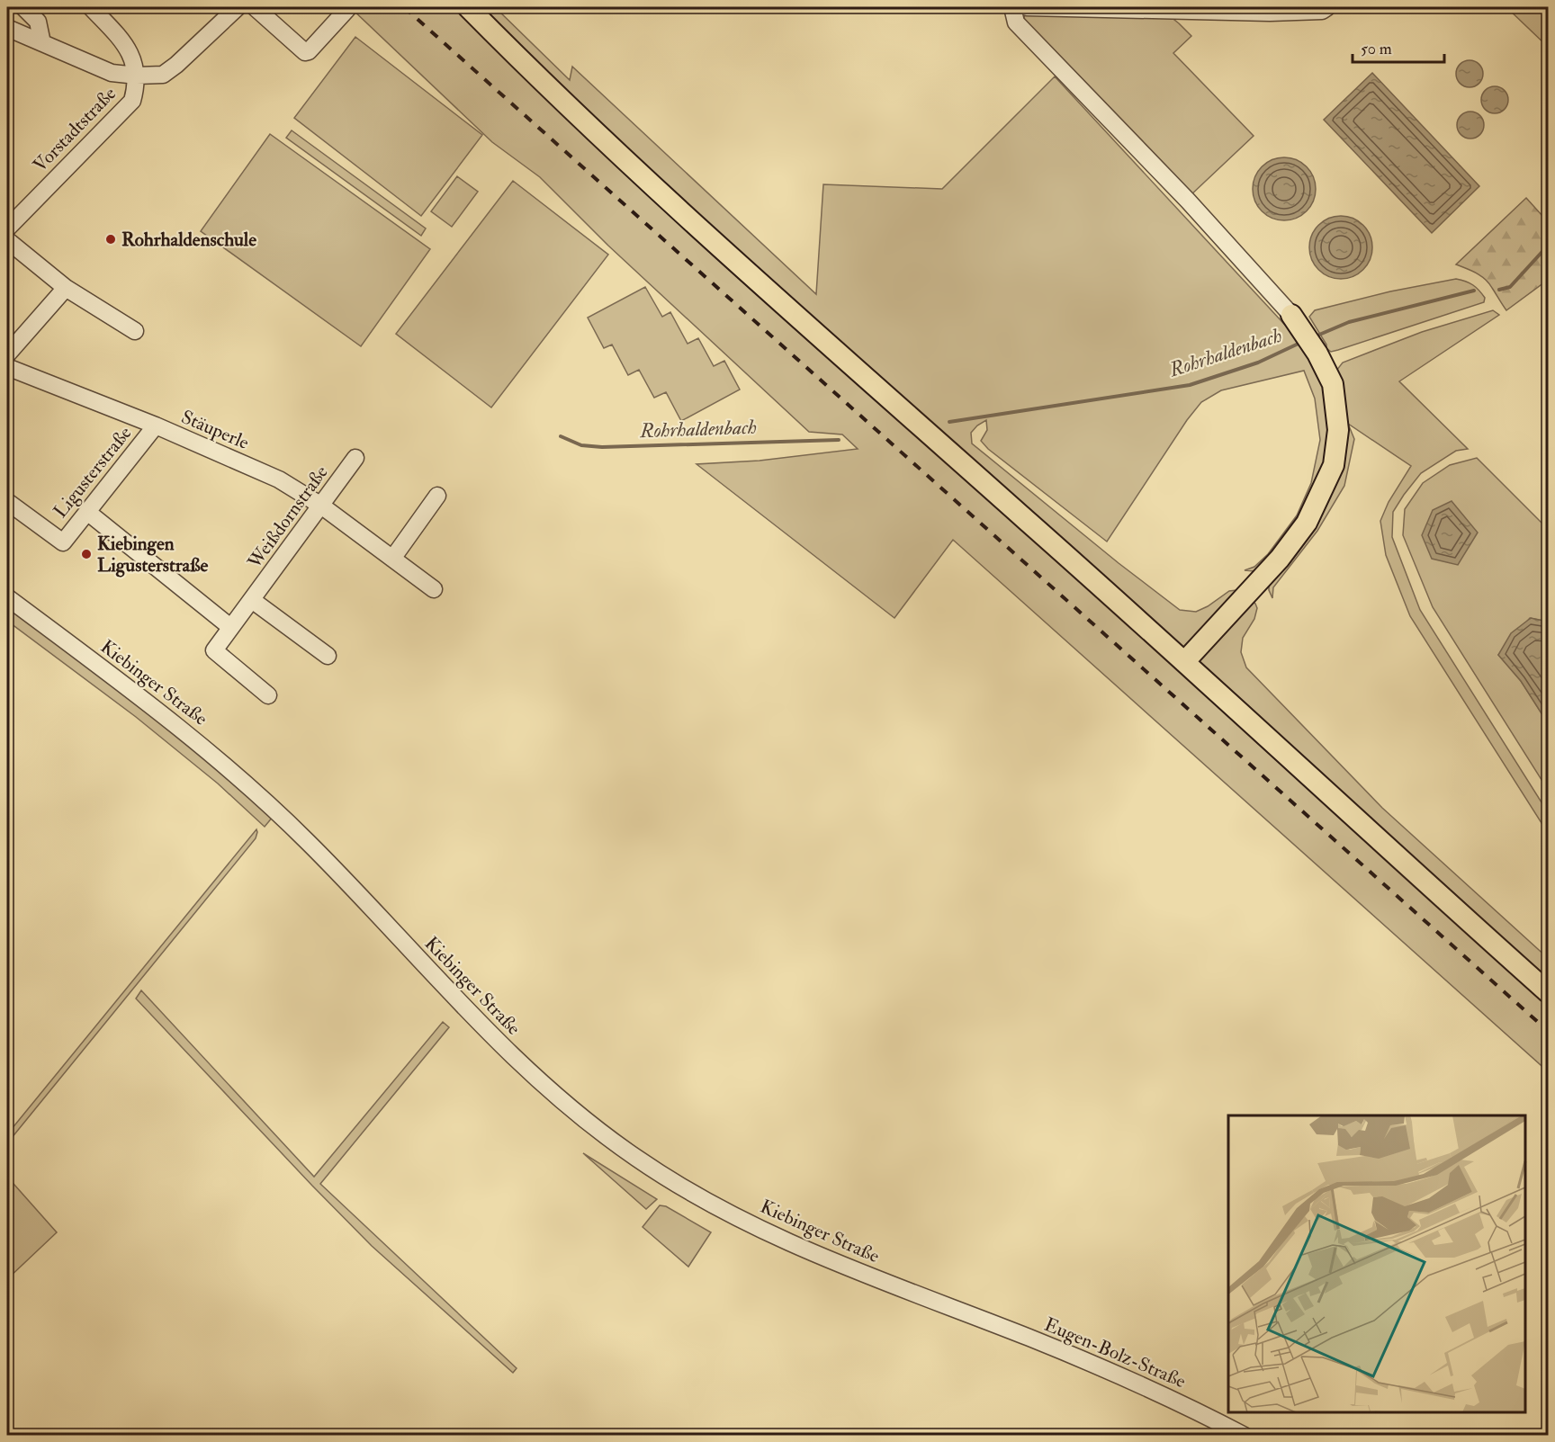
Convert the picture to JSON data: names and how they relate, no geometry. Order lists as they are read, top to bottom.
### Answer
{
  "streets": {
    "street": [
      "Vorstadtstraße",
      "Stäuperle",
      "Ligusterstraße",
      "Weißdornstraße",
      "Kiebinger Straße",
      "Eugen-Bolz-Straße"
    ]
  },
  "crossings": [
    ["Stäuperle", "Ligusterstraße"],
    ["Stäuperle", "Weißdornstraße"],
    ["Kiebinger Straße", "Eugen-Bolz-Straße"]
  ],
  "water": ["Rohrhaldenbach"],
  "places": ["Rohrhaldenschule", "Kiebingen Ligusterstraße"],
  "scale_bar": "50 m"
}
